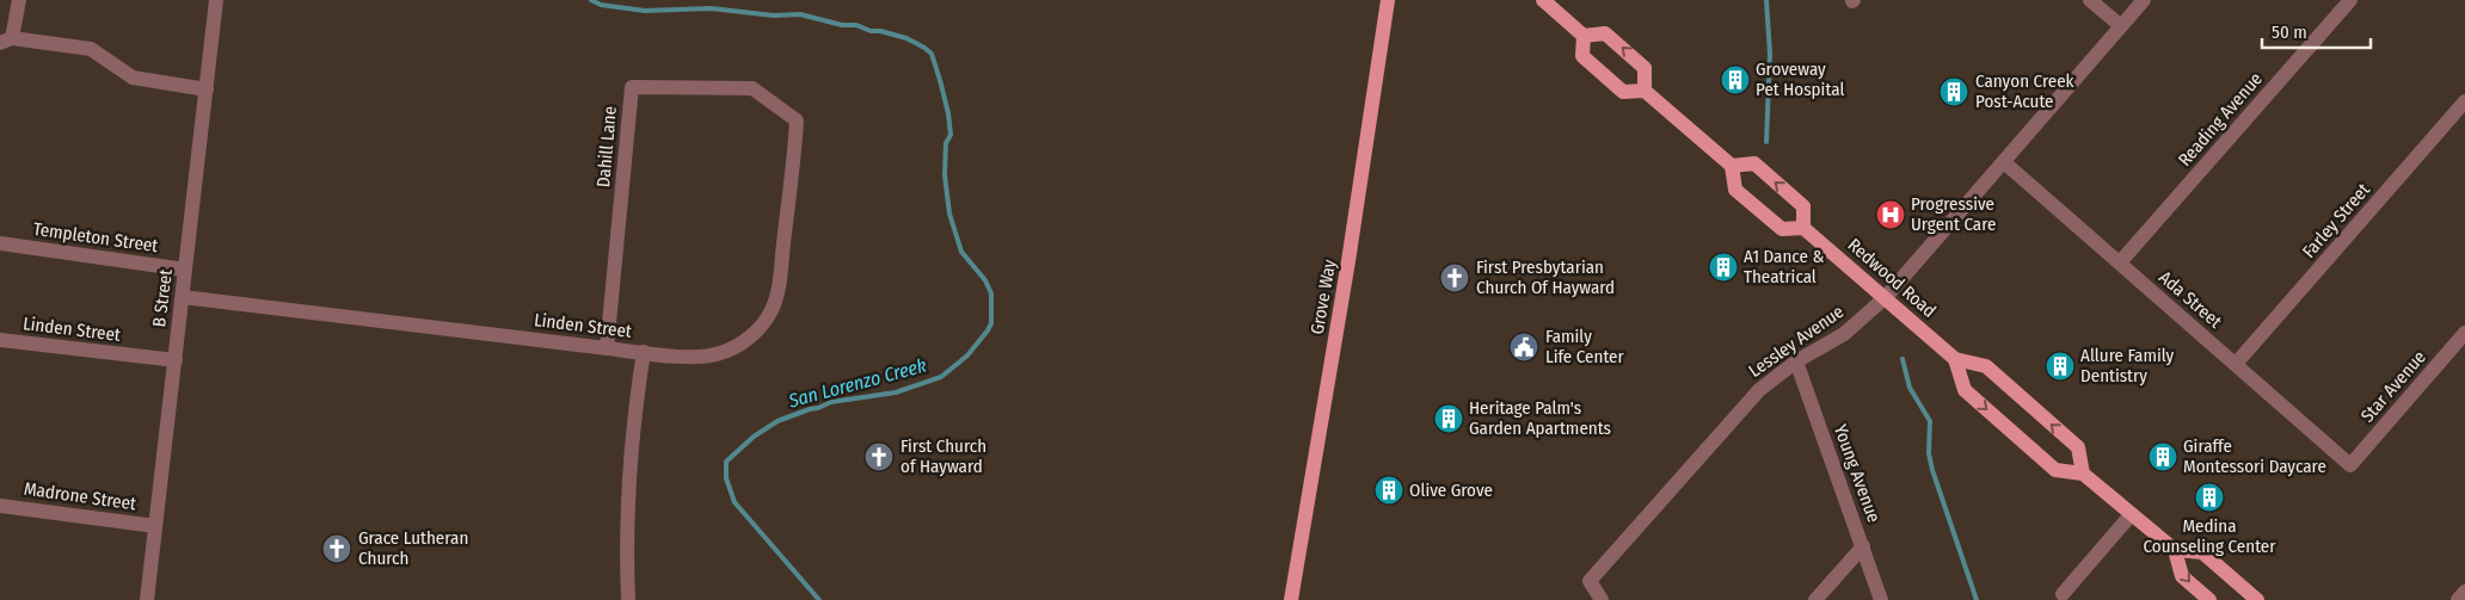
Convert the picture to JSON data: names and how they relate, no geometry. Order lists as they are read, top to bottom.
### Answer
{
  "streets": {
    "main road": ["Redwood Road", "Grove Way"],
    "street": [
      "Reading Avenue",
      "Dahill Lane",
      "Farley Street",
      "Templeton Street",
      "B Street",
      "Ada Street",
      "Linden Street",
      "Lessley Avenue",
      "Star Avenue",
      "Young Avenue",
      "Madrone Street"
    ]
  },
  "crossings": [
    ["Reading Avenue", "Ada Street"],
    ["Dahill Lane", "Linden Street"],
    ["Farley Street", "Ada Street"],
    ["Templeton Street", "B Street"],
    ["Redwood Road", "Lessley Avenue"],
    ["B Street", "Linden Street"],
    ["B Street", "Madrone Street"],
    ["Ada Street", "Lessley Avenue"],
    ["Ada Street", "Star Avenue"],
    ["Lessley Avenue", "Young Avenue"]
  ],
  "water": ["San Lorenzo Creek"],
  "places": {
    "building": [
      "Groveway Pet Hospital",
      "Canyon Creek Post-Acute",
      "A1 Dance & Theatrical",
      "Allure Family Dentistry",
      "Heritage Palm's Garden Apartments",
      "Giraffe Montessori Daycare",
      "Olive Grove",
      "Medina Counseling Center"
    ],
    "hospital": ["Progressive Urgent Care"],
    "church": ["First Presbytarian Church Of Hayward", "First Church of Hayward", "Grace Lutheran Church"],
    "public building": ["Family Life Center"]
  },
  "scale_bar": "50 m"
}
